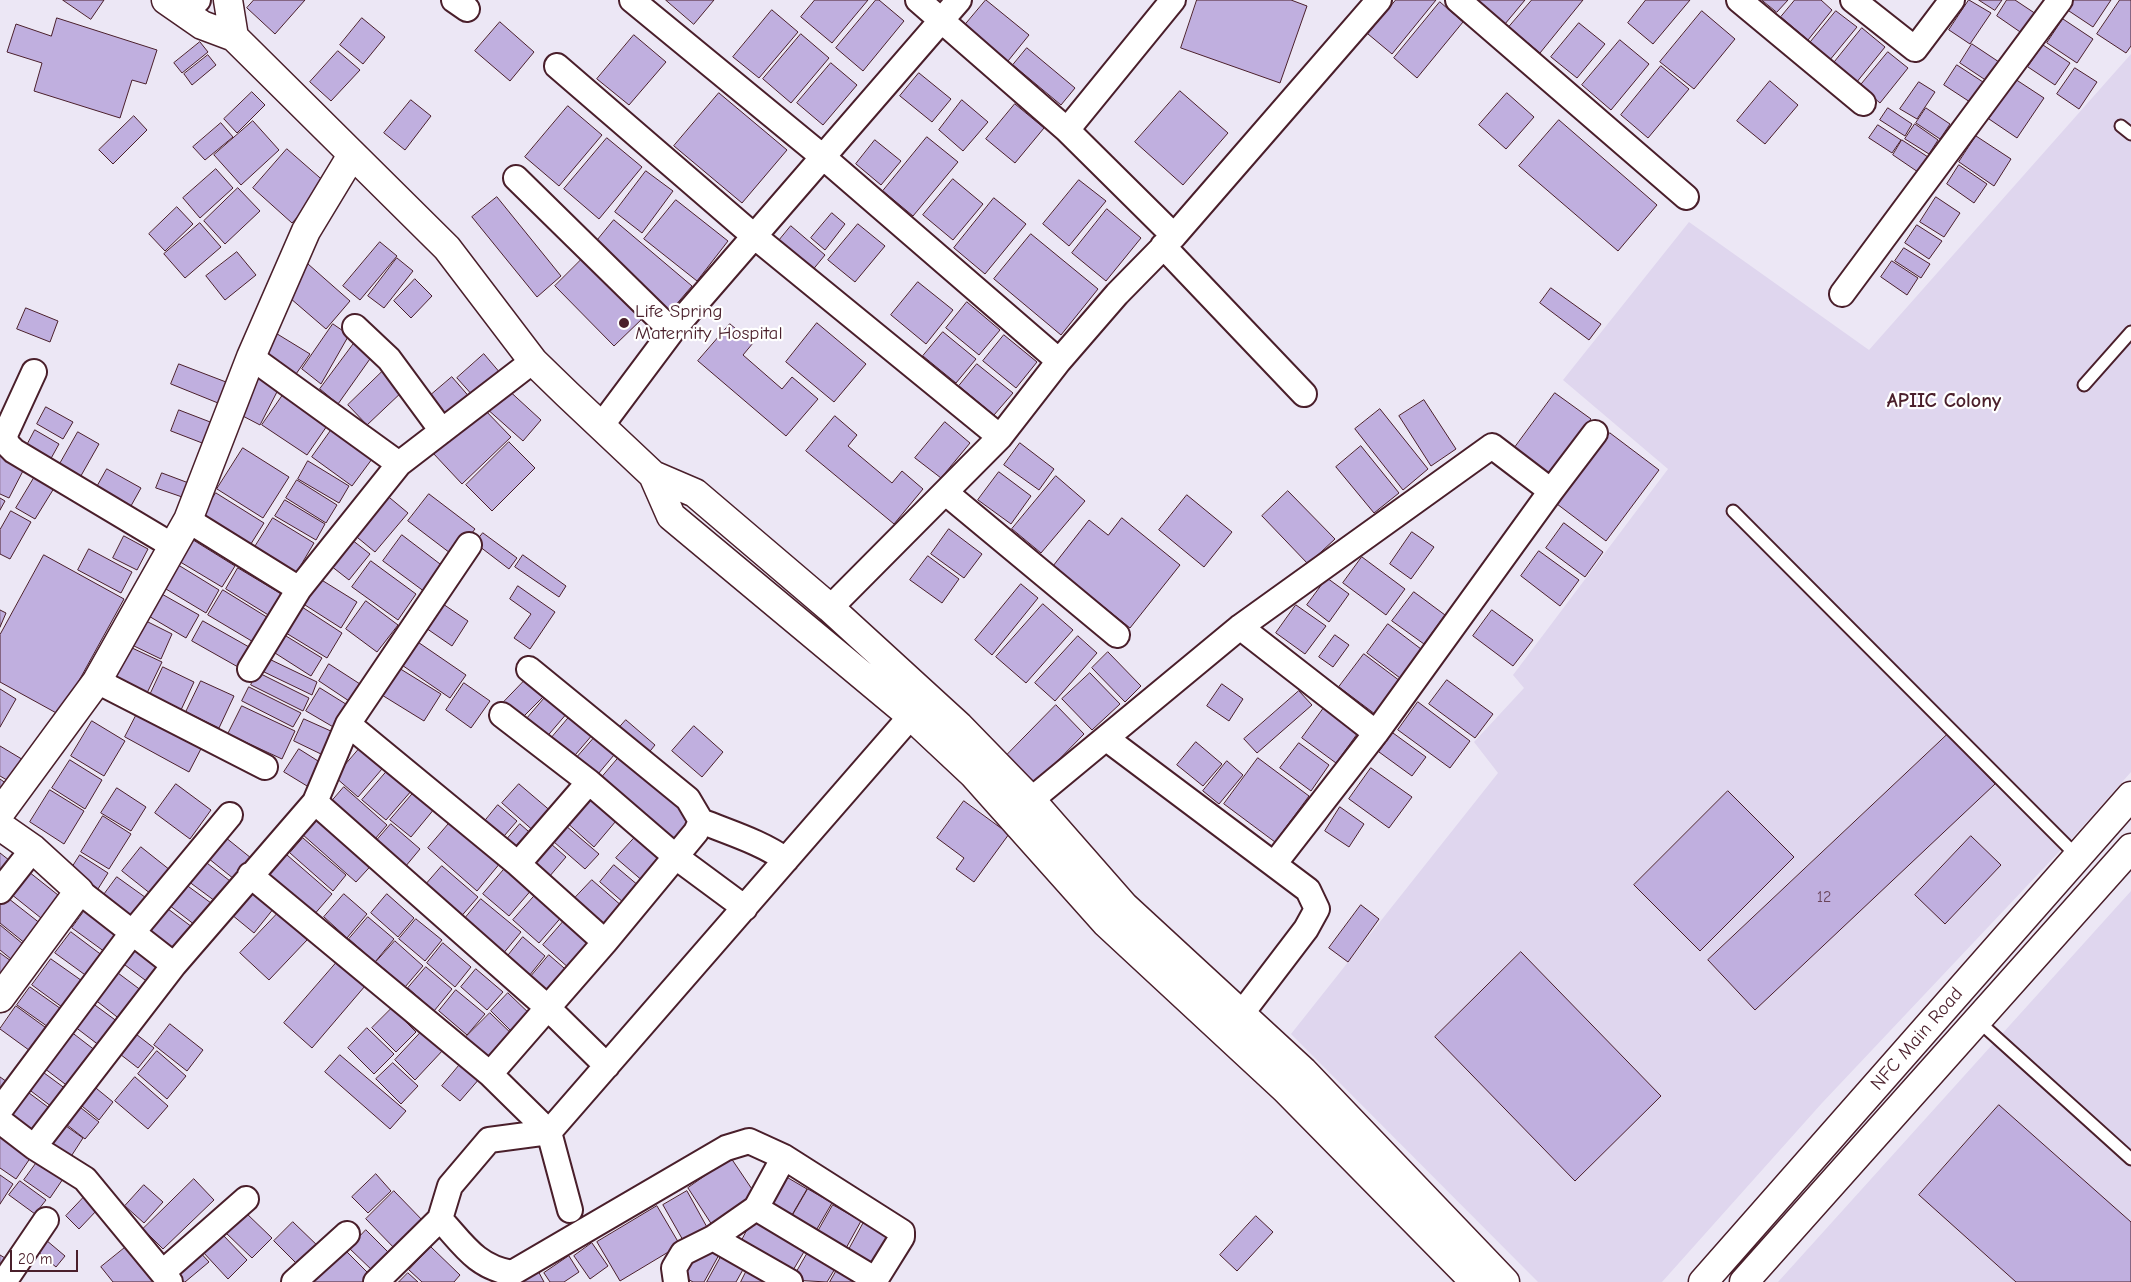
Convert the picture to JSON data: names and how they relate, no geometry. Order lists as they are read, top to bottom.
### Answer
{
  "streets": {
    "main road": ["NFC Main Road"]
  },
  "districts": ["APIIC Colony"],
  "places": ["Life Spring Maternity Hospital"],
  "house_numbers": ["12"],
  "scale_bar": "20 m"
}
